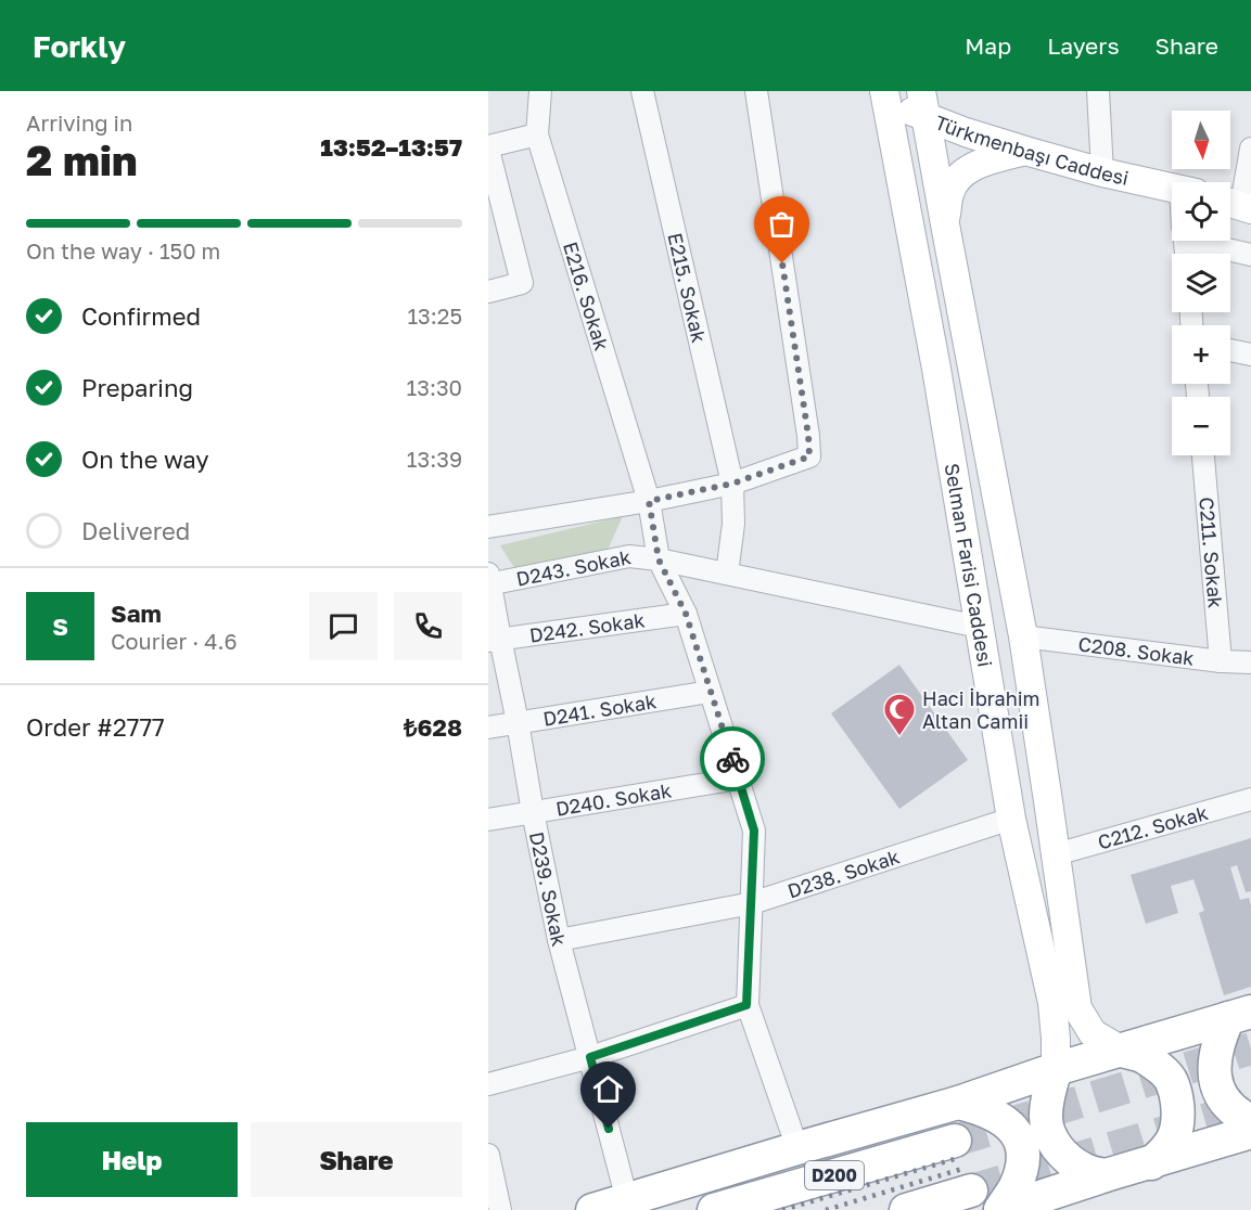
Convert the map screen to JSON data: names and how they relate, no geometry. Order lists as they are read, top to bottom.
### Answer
{
  "streets": {
    "highway": ["D200"],
    "main road": ["Türkmenbaşı Caddesi", "Selman Farisi Caddesi"],
    "street": [
      "E215. Sokak",
      "E216. Sokak",
      "C211. Sokak",
      "D243. Sokak",
      "D242. Sokak",
      "C208. Sokak",
      "D241. Sokak",
      "D240. Sokak",
      "C212. Sokak",
      "D238. Sokak",
      "D239. Sokak"
    ]
  },
  "crossings": [
    ["Türkmenbaşı Caddesi", "Selman Farisi Caddesi"],
    ["E215. Sokak", "D243. Sokak"],
    ["E216. Sokak", "D243. Sokak"],
    ["E216. Sokak", "D242. Sokak"],
    ["E216. Sokak", "D241. Sokak"],
    ["E216. Sokak", "D240. Sokak"],
    ["E216. Sokak", "D238. Sokak"],
    ["C211. Sokak", "C208. Sokak"],
    ["Selman Farisi Caddesi", "D243. Sokak"],
    ["Selman Farisi Caddesi", "C208. Sokak"],
    ["Selman Farisi Caddesi", "C212. Sokak"],
    ["Selman Farisi Caddesi", "D238. Sokak"],
    ["D243. Sokak", "D239. Sokak"],
    ["D242. Sokak", "D239. Sokak"],
    ["D241. Sokak", "D239. Sokak"],
    ["D240. Sokak", "D239. Sokak"],
    ["D238. Sokak", "D239. Sokak"]
  ],
  "places": {
    "mosque": ["Haci İbrahim Altan Camii"]
  },
  "north": "bottom",
  "page": {
    "header": "Forkly",
    "nav": ["Map", "Layers", "Share"],
    "heading": ["2 min", "Arriving in", "13:52–13:57"],
    "panel": [
      "Sam",
      "Courier · 4.6",
      "Order #2777",
      "₺628"
    ],
    "map_buttons": ["+", "−"],
    "bar": "On the way · 150 m",
    "list": [
      ["Confirmed", "13:25"],
      ["Preparing", "13:30"],
      ["On the way", "13:39"],
      "Delivered"
    ],
    "round": "S",
    "buttons": ["Help", "Share"]
  }
}
